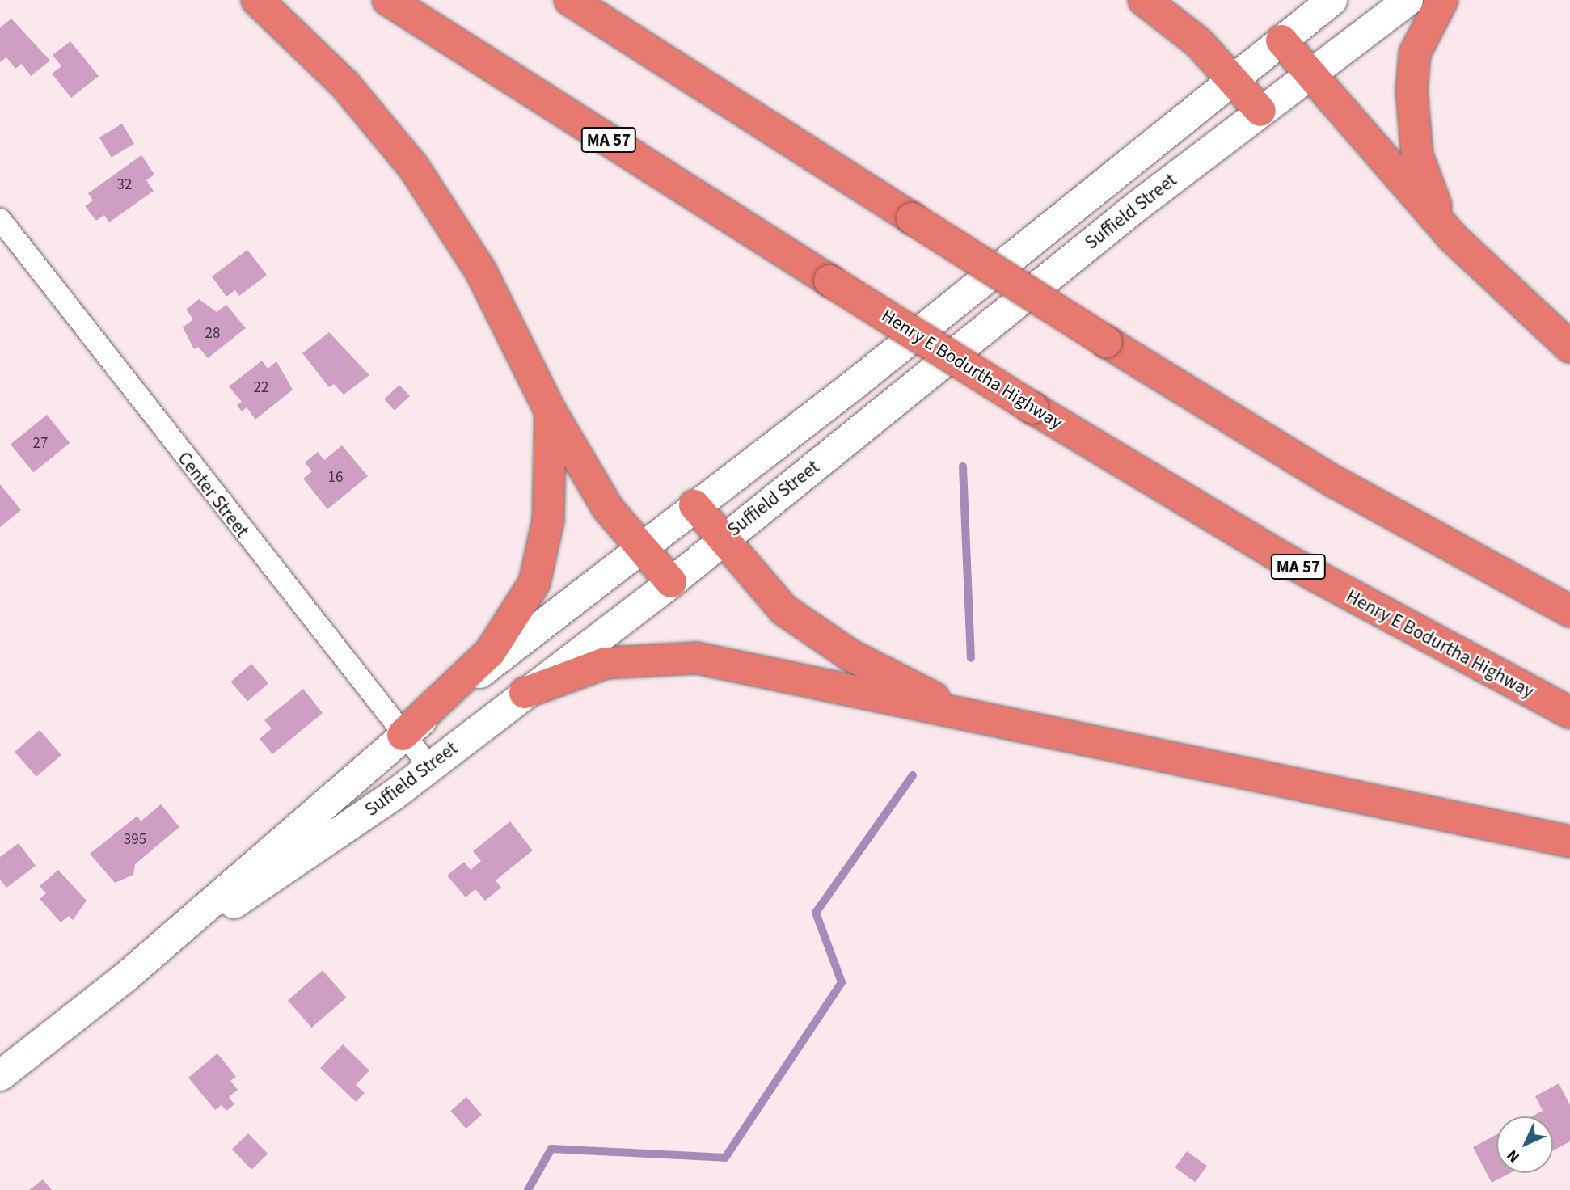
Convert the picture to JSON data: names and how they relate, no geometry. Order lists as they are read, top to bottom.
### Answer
{
  "streets": {
    "highway": ["MA 57", "Henry E Bodurtha Highway"],
    "main road": ["Suffield Street"],
    "street": ["Center Street"]
  },
  "crossings": [
    ["Suffield Street", "Center Street"]
  ],
  "house_numbers": [
    "32",
    "28",
    "22",
    "27",
    "16",
    "395"
  ],
  "north": "bottom left"
}
